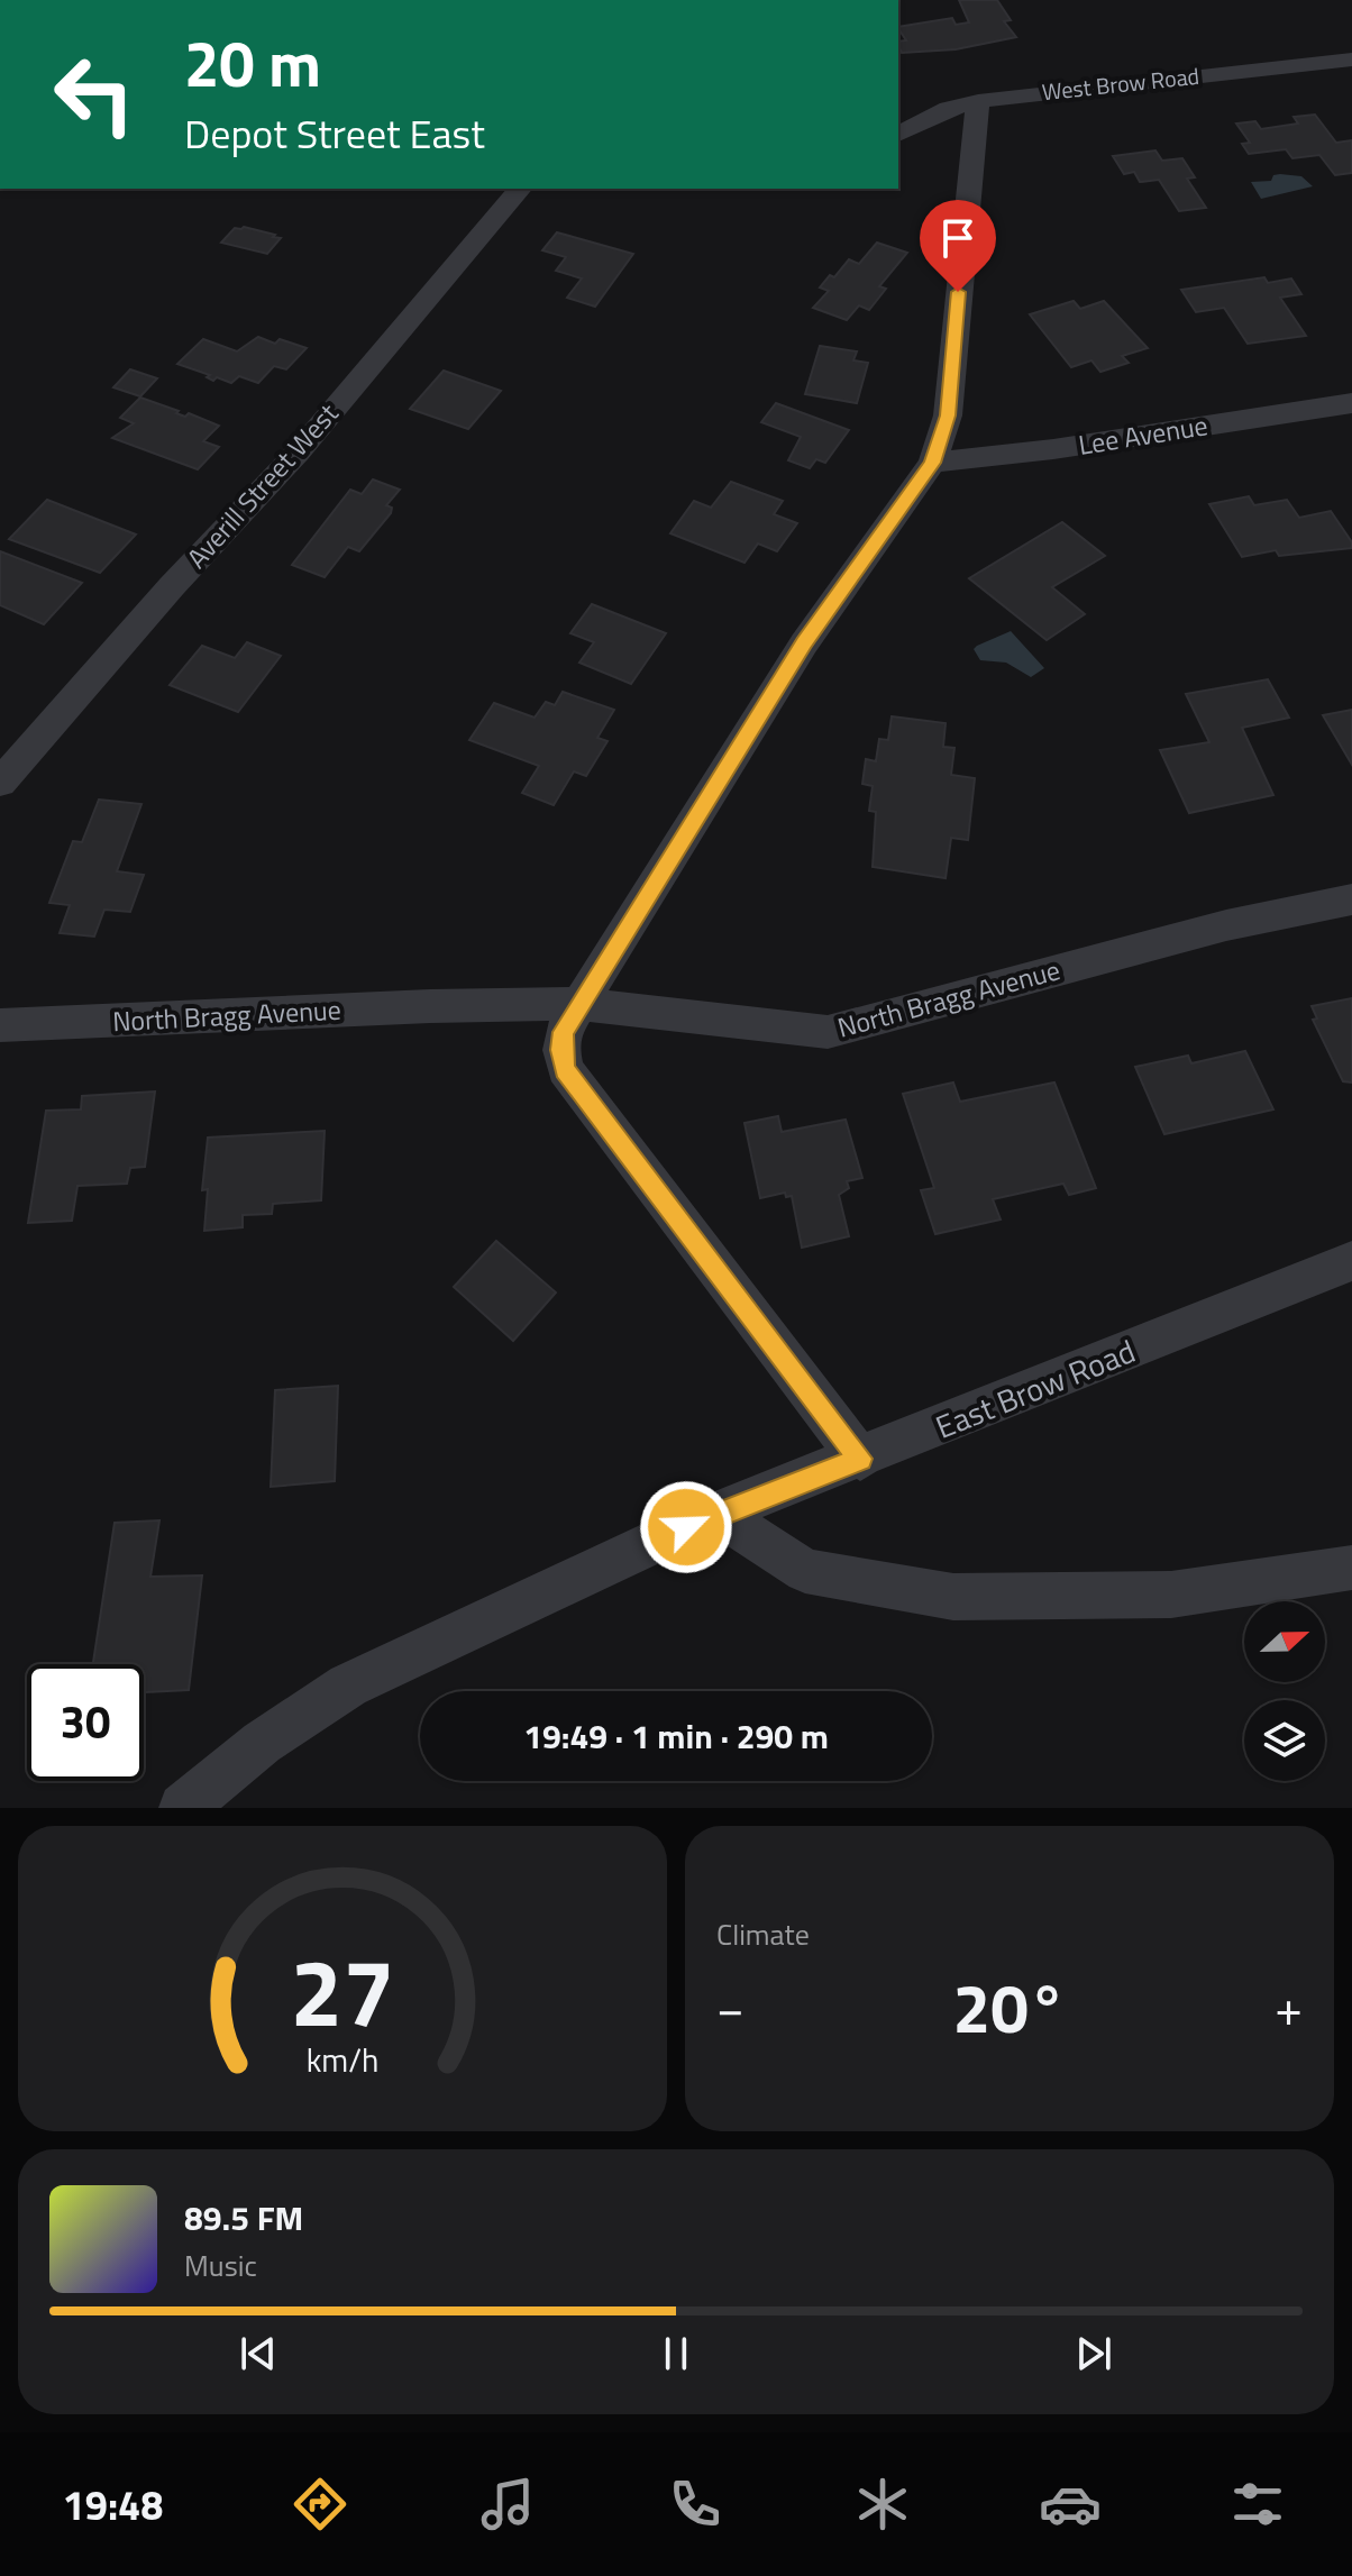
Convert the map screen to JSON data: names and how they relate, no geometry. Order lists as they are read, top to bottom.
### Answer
{
  "streets": {
    "street": [
      "West Brow Road",
      "Lee Avenue",
      "Averill Street West",
      "North Bragg Avenue",
      "East Brow Road"
    ]
  },
  "north": "right",
  "page": {
    "turn": ["20 m", "Depot Street East"],
    "limit": "30",
    "trip": "19:49 · 1 min · 290 m",
    "tile": "Climate",
    "heat": ["−", "20°", "+"],
    "song": ["89.5 FM", "Music"],
    "tabs": "19:48",
    "gauge": ["27", "km/h"]
  }
}
